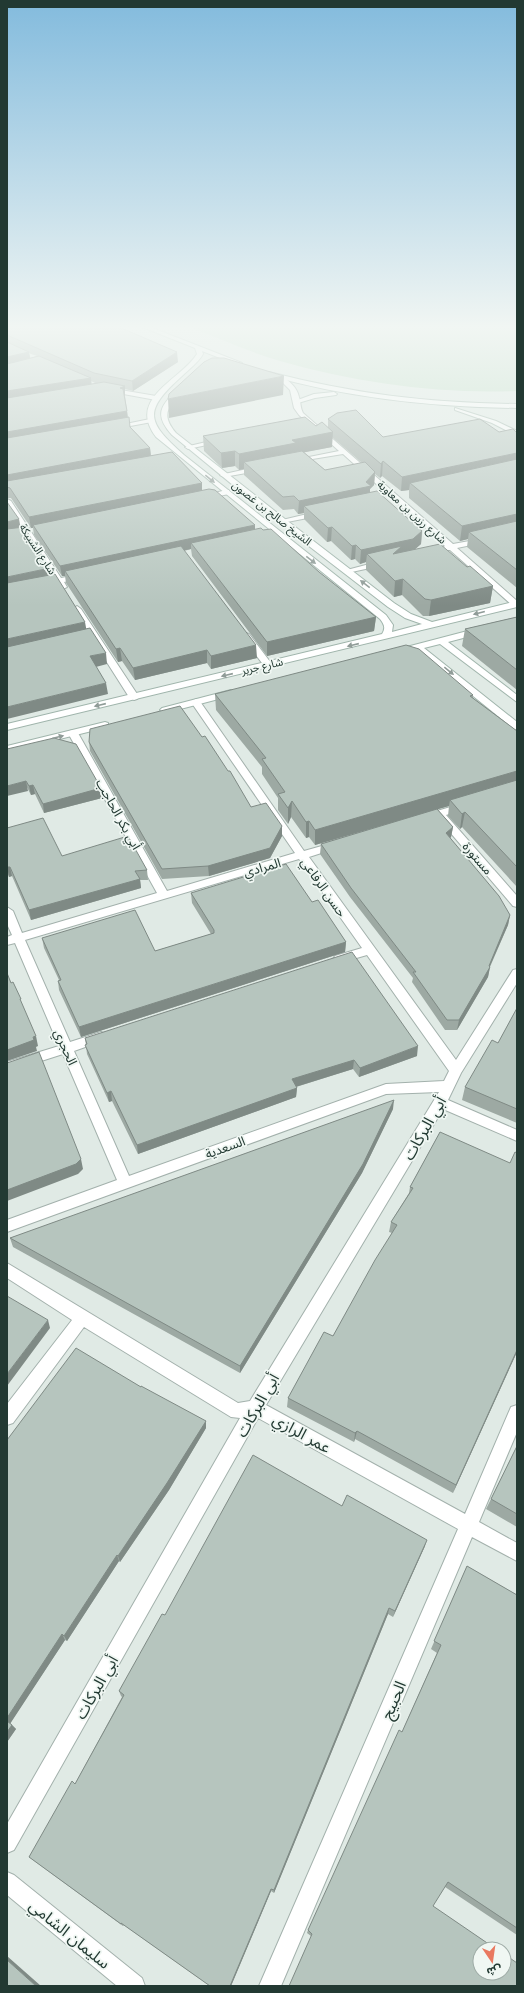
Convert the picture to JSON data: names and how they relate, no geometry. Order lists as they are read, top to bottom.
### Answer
{
  "streets": {
    "street": [
      "شارع رزين بن معاوية",
      "الشيخ صالح بن غصون",
      "شارع الشبيكة",
      "شارع جرير",
      "أبي بكر الحاجب",
      "مستورة",
      "المرادي",
      "حسن الرفاعي",
      "الحجري",
      "أبي البركات",
      "السعدية",
      "عمر الرازي",
      "الحبيج",
      "سليمان الشامي"
    ]
  },
  "crossings": [
    ["شارع رزين بن معاوية", "شارع جرير"],
    ["الشيخ صالح بن غصون", "شارع جرير"],
    ["شارع الشبيكة", "شارع جرير"],
    ["شارع جرير", "حسن الرفاعي"],
    ["أبي بكر الحاجب", "المرادي"],
    ["المرادي", "حسن الرفاعي"],
    ["المرادي", "الحجري"],
    ["حسن الرفاعي", "أبي البركات"],
    ["الحجري", "السعدية"],
    ["أبي البركات", "السعدية"],
    ["أبي البركات", "عمر الرازي"],
    ["عمر الرازي", "الحبيج"]
  ],
  "north": "bottom"
}
